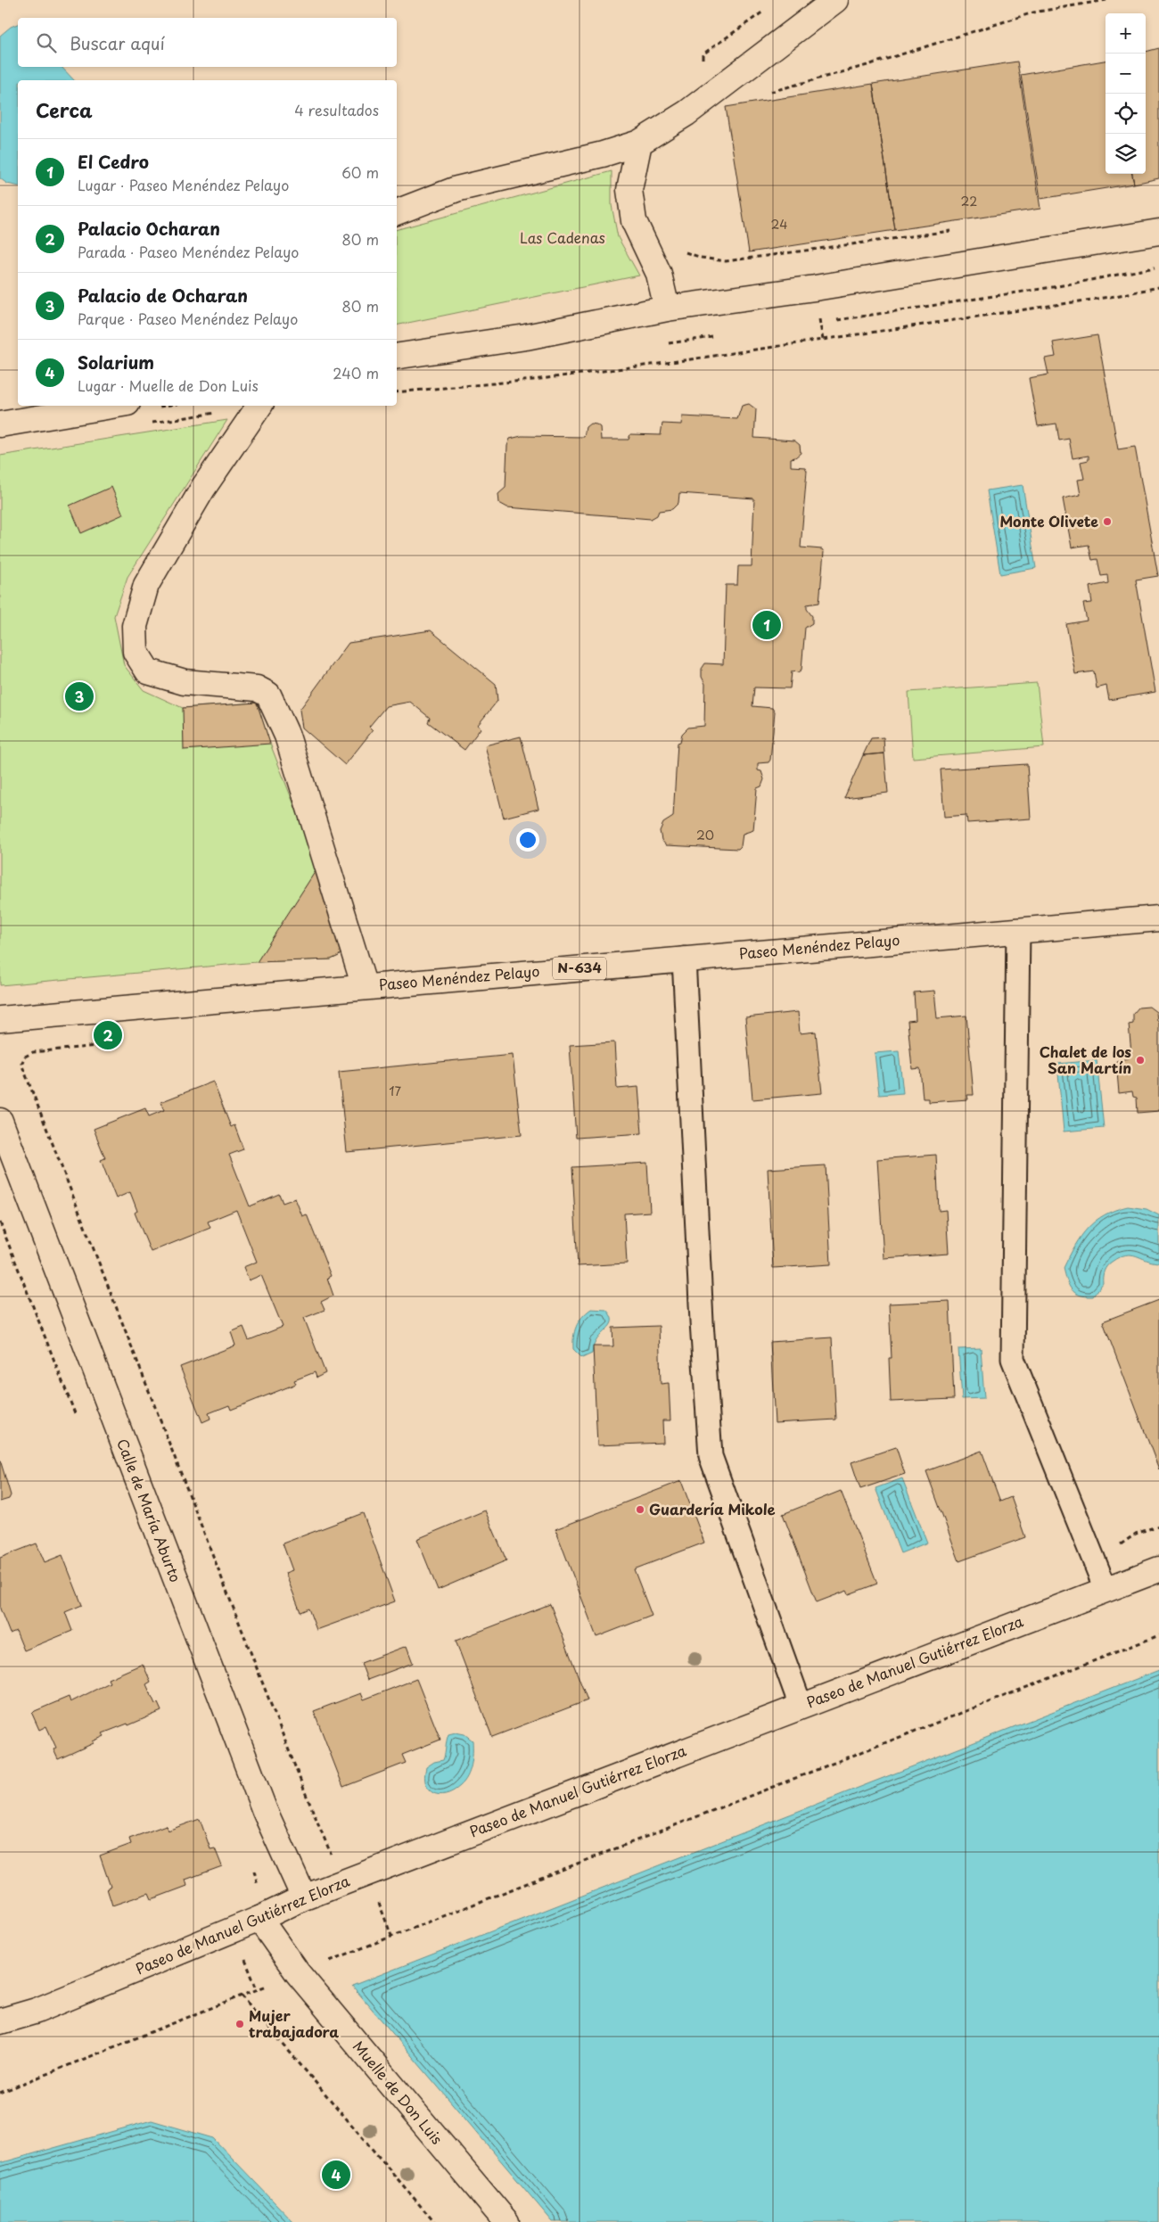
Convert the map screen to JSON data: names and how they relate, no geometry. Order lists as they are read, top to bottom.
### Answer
{
  "streets": {
    "main road": [
      "Paseo Menéndez Pelayo",
      "N-634",
      "Calle de María Aburto",
      "Paseo de Manuel Gutiérrez Elorza",
      "Muelle de Don Luis"
    ]
  },
  "crossings": [
    ["Calle de María Aburto", "Paseo de Manuel Gutiérrez Elorza"],
    ["Paseo de Manuel Gutiérrez Elorza", "Muelle de Don Luis"]
  ],
  "parks": ["Las Cadenas"],
  "places": [
    "Monte Olivete",
    "Chalet de los San Martín",
    "Guardería Mikole",
    "Mujer trabajadora"
  ],
  "house_numbers": [
    "22",
    "24",
    "20",
    "17"
  ],
  "page": {
    "map_buttons": ["+", "−"],
    "search": "Buscar aquí",
    "heading": ["Cerca", "4 resultados"],
    "list": [
      {
        "mark": "1",
        "name": "El Cedro",
        "note": "Lugar · Paseo Menéndez Pelayo",
        "value": "60 m"
      },
      {
        "mark": "2",
        "name": "Palacio Ocharan",
        "note": "Parada · Paseo Menéndez Pelayo",
        "value": "80 m"
      },
      {
        "mark": "3",
        "name": "Palacio de Ocharan",
        "note": "Parque · Paseo Menéndez Pelayo",
        "value": "80 m"
      },
      {
        "mark": "4",
        "name": "Solarium",
        "note": "Lugar · Muelle de Don Luis",
        "value": "240 m"
      }
    ],
    "pins": [
      "1",
      "3",
      "2",
      "4"
    ]
  }
}
